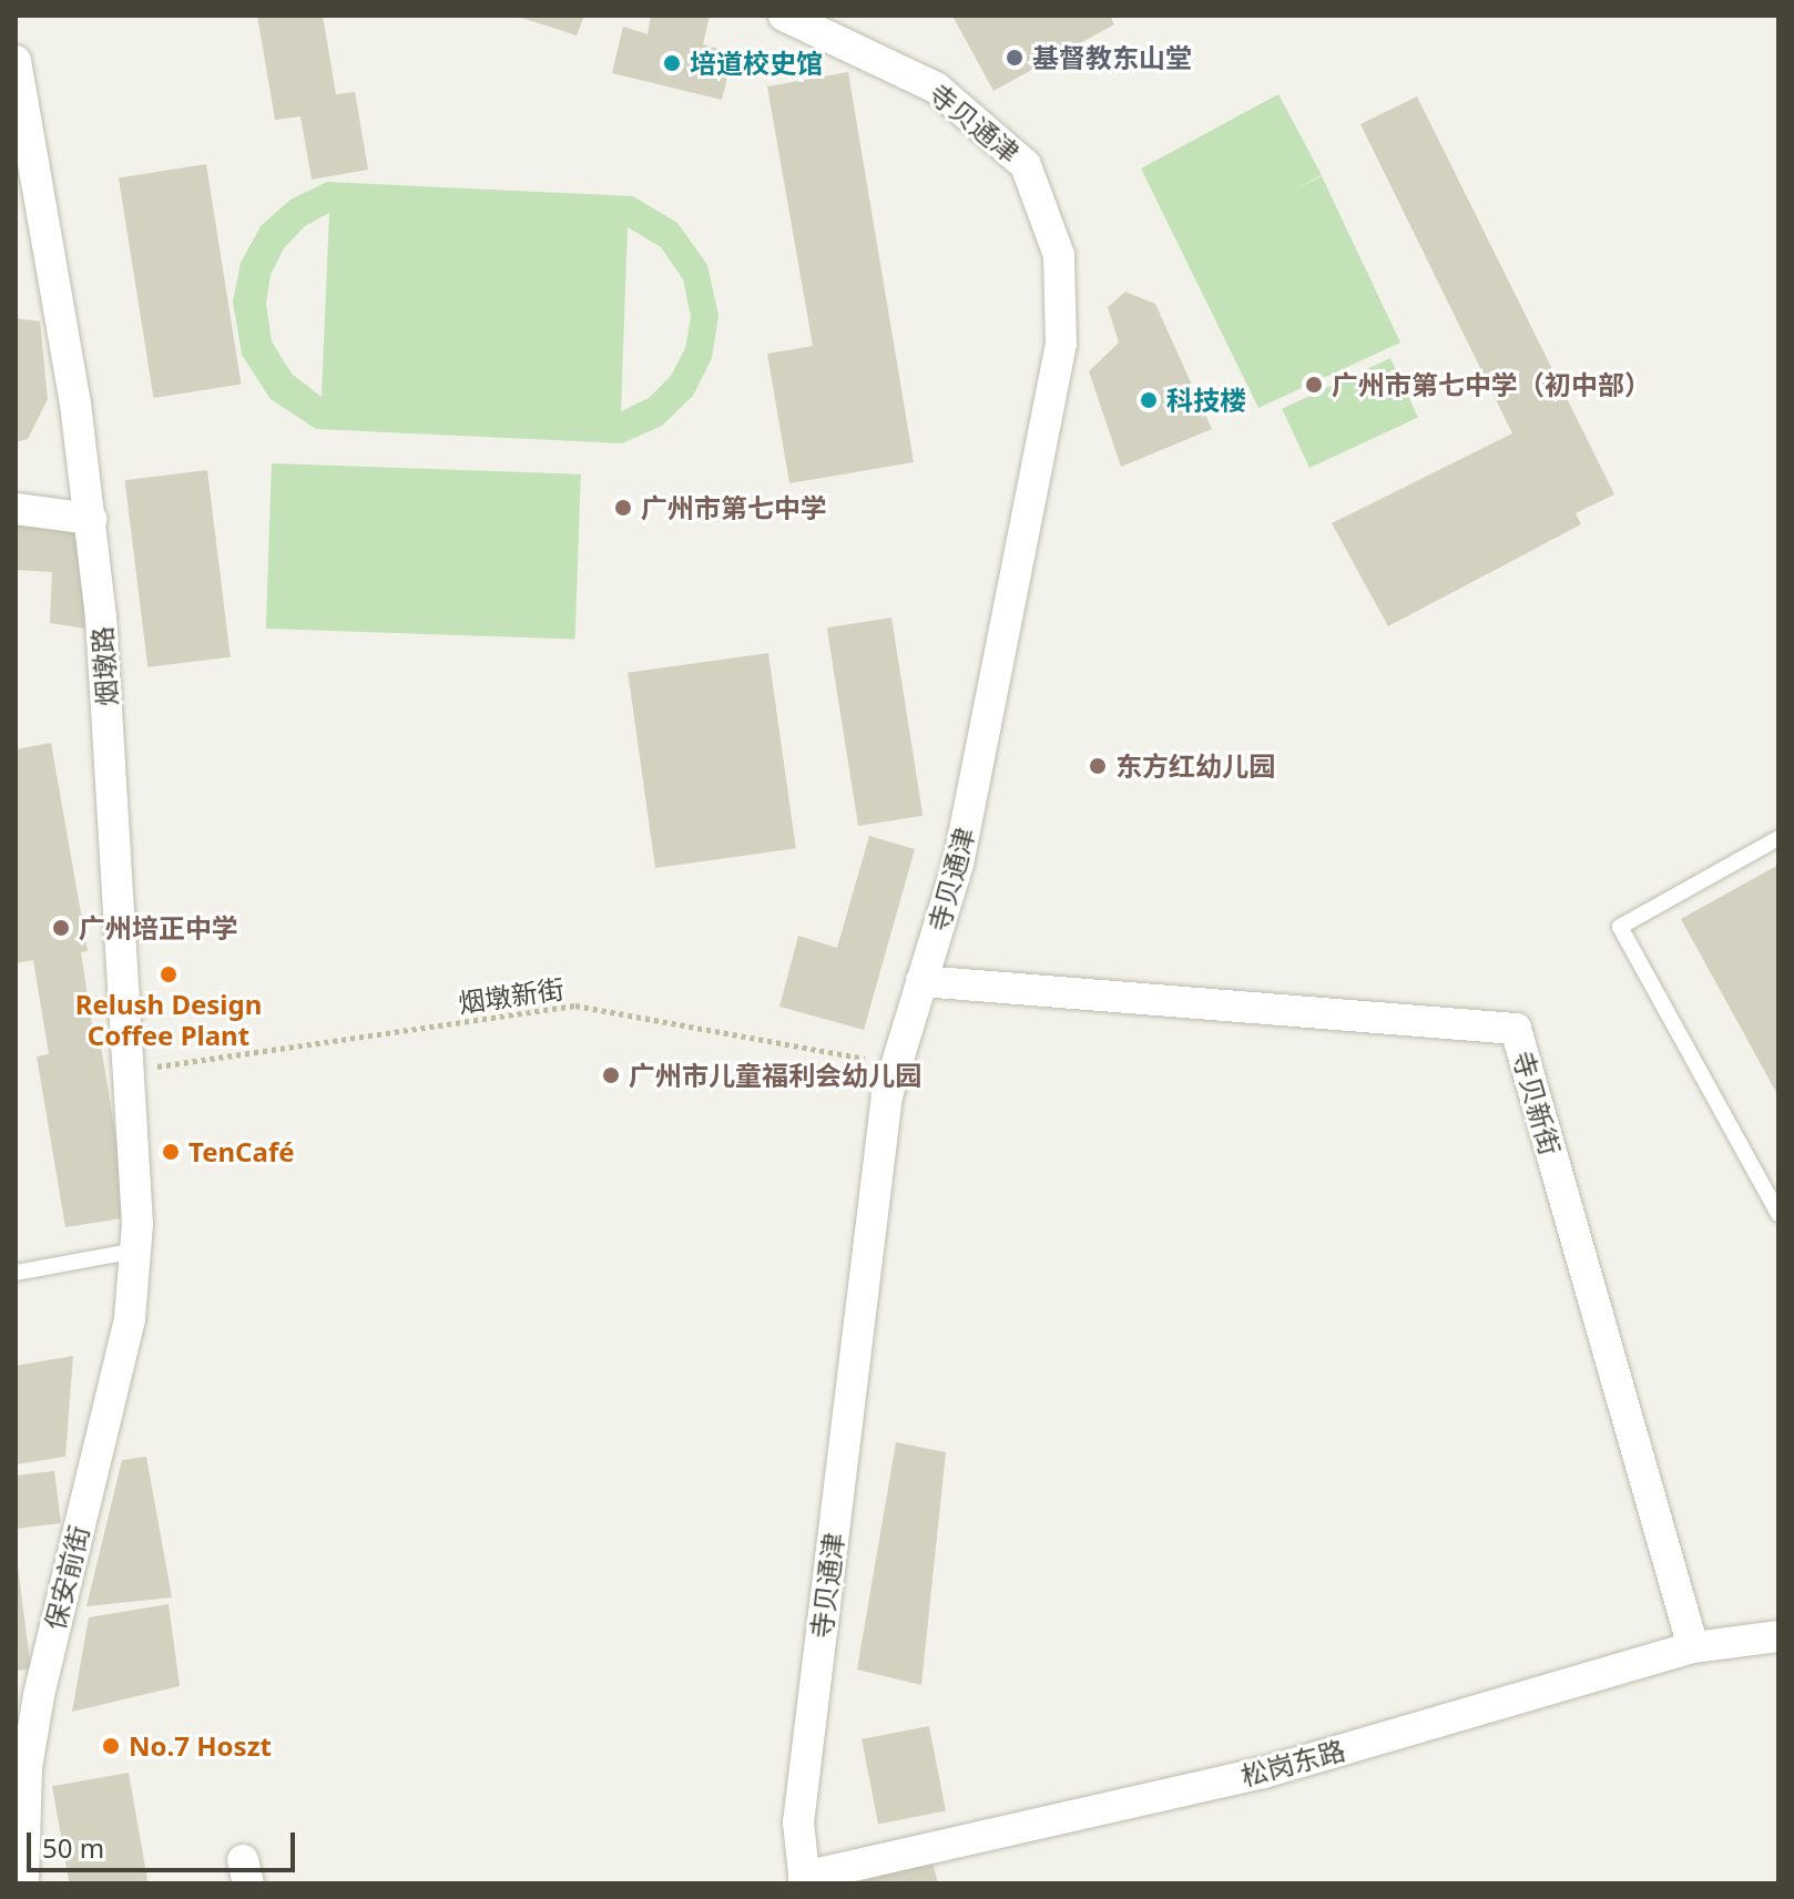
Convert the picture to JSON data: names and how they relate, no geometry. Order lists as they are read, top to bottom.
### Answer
{
  "streets": {
    "street": [
      "寺贝通津",
      "烟墩路",
      "寺贝新街",
      "保安前街",
      "松岗东路"
    ],
    "path": ["烟墩新街"]
  },
  "crossings": [
    ["寺贝通津", "烟墩新街"],
    ["寺贝通津", "寺贝新街"],
    ["寺贝通津", "松岗东路"],
    ["烟墩路", "烟墩新街"],
    ["烟墩路", "保安前街"],
    ["寺贝新街", "松岗东路"]
  ],
  "places": [
    "基督教东山堂",
    "培道校史馆",
    "广州市第七中学（初中部）",
    "科技楼",
    "广州市第七中学",
    "东方红幼儿园",
    "广州培正中学",
    "Relush Design Coffee Plant",
    "广州市儿童福利会幼儿园",
    "TenCafé",
    "No.7 Hoszt"
  ],
  "scale_bar": "50 m"
}
